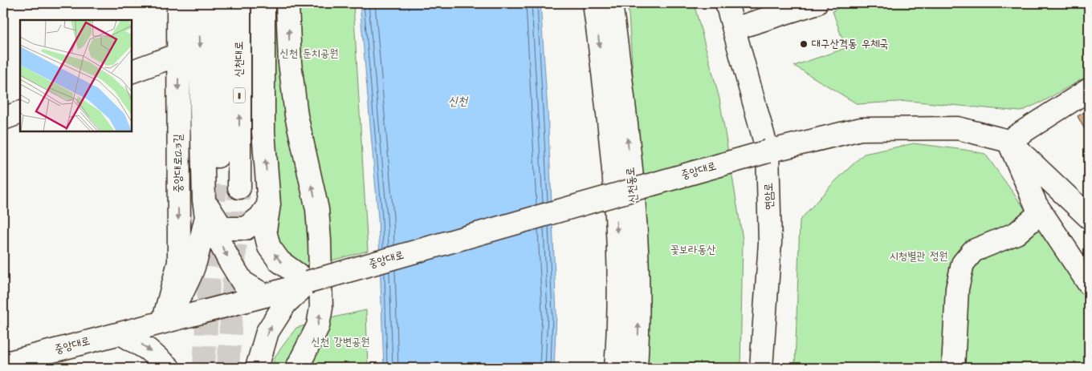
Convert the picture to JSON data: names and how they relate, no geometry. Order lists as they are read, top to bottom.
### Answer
{
  "streets": {
    "main road": [
      "신천대로",
      "11",
      "중앙대로123길",
      "중앙대로",
      "신천동로",
      "연암로"
    ]
  },
  "crossings": [
    ["중앙대로123길", "중앙대로"],
    ["중앙대로", "연암로"]
  ],
  "water": ["신천"],
  "parks": [
    "신천 둔치공원",
    "꽃보라동산",
    "시청별관 정원",
    "신천 강변공원"
  ],
  "places": ["대구산격동 우체국"]
}
